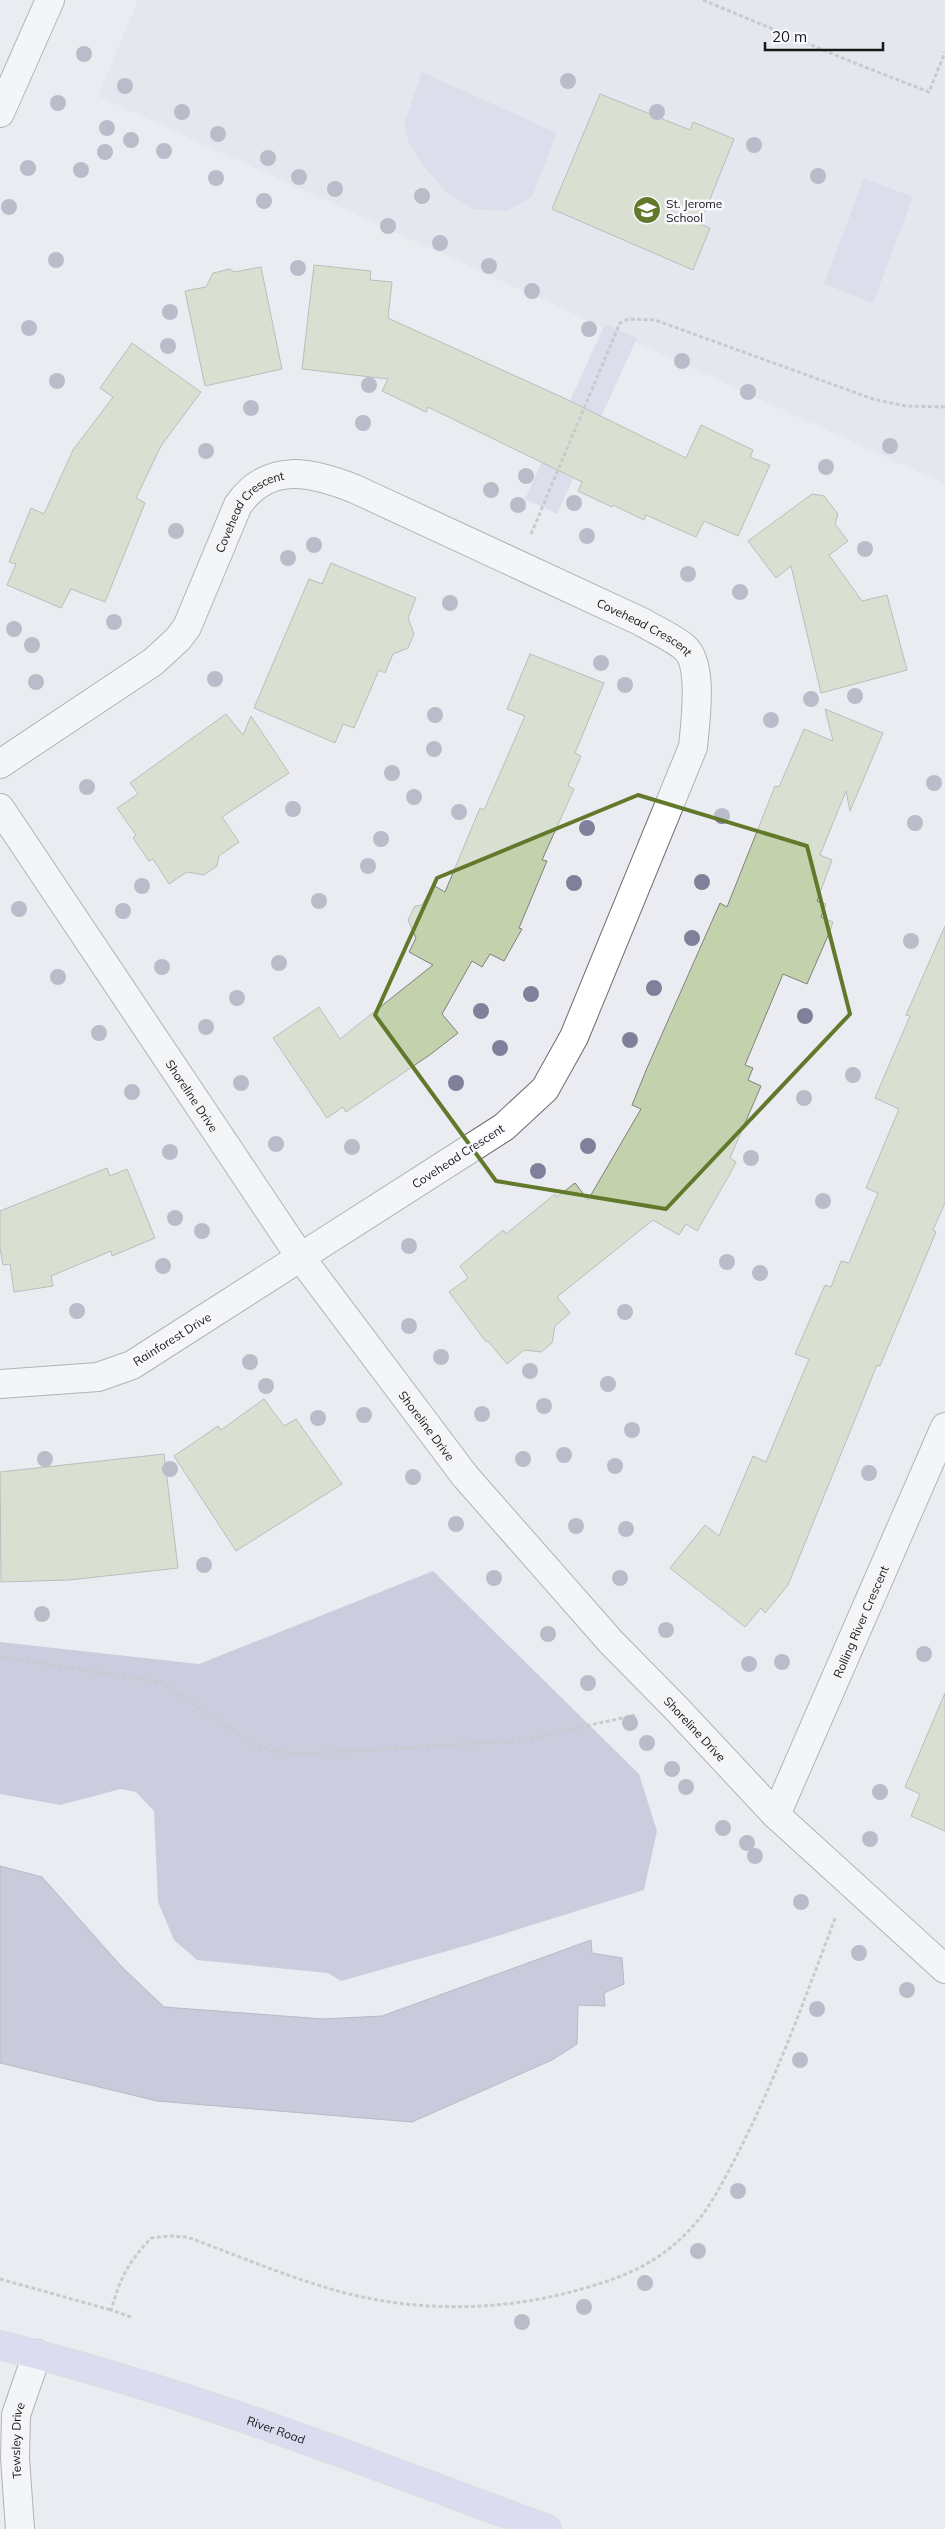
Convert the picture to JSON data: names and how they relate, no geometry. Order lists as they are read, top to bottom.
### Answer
{
  "streets": {
    "main road": ["River Road"],
    "street": [
      "Covehead Crescent",
      "Shoreline Drive",
      "Rainforest Drive",
      "Rolling River Crescent",
      "Tewsley Drive"
    ]
  },
  "crossings": [
    ["Covehead Crescent", "Shoreline Drive"],
    ["Covehead Crescent", "Rainforest Drive"],
    ["Shoreline Drive", "Rainforest Drive"],
    ["Shoreline Drive", "Rolling River Crescent"],
    ["River Road", "Tewsley Drive"]
  ],
  "places": {
    "school or university": ["St. Jerome School"]
  },
  "scale_bar": "20 m"
}
